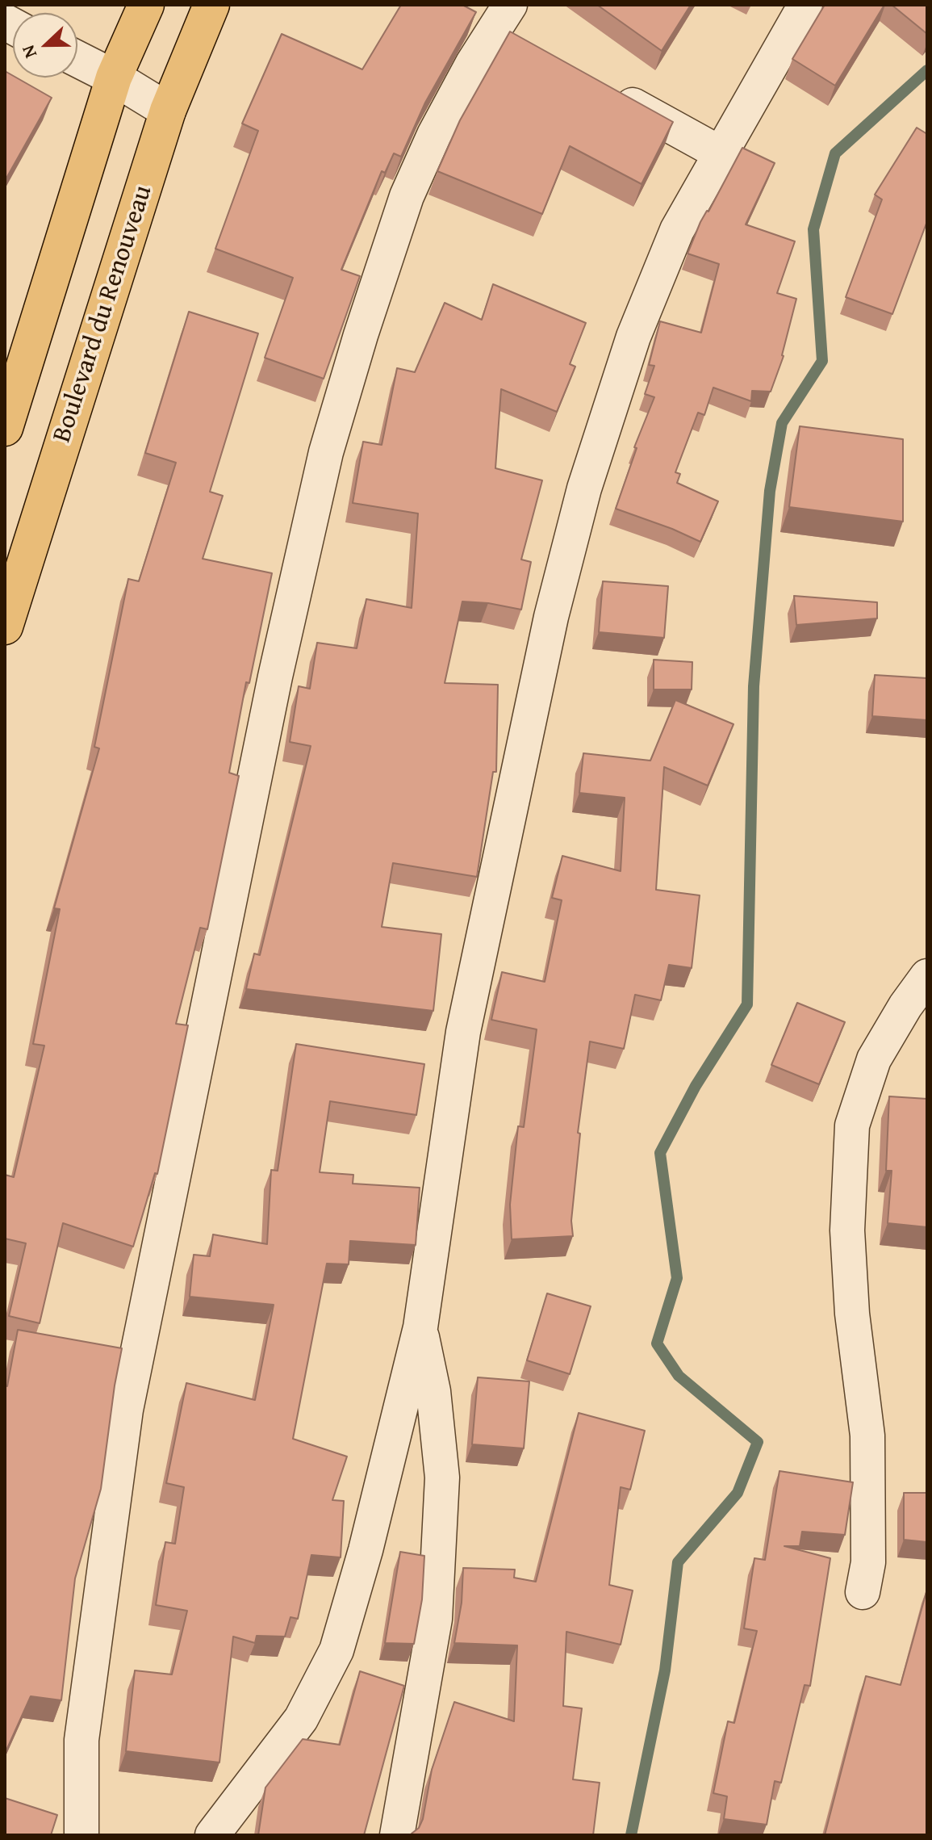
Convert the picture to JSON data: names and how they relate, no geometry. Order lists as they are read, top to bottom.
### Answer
{
  "streets": {
    "highway": ["Boulevard du Renouveau"]
  },
  "north": "left"
}
